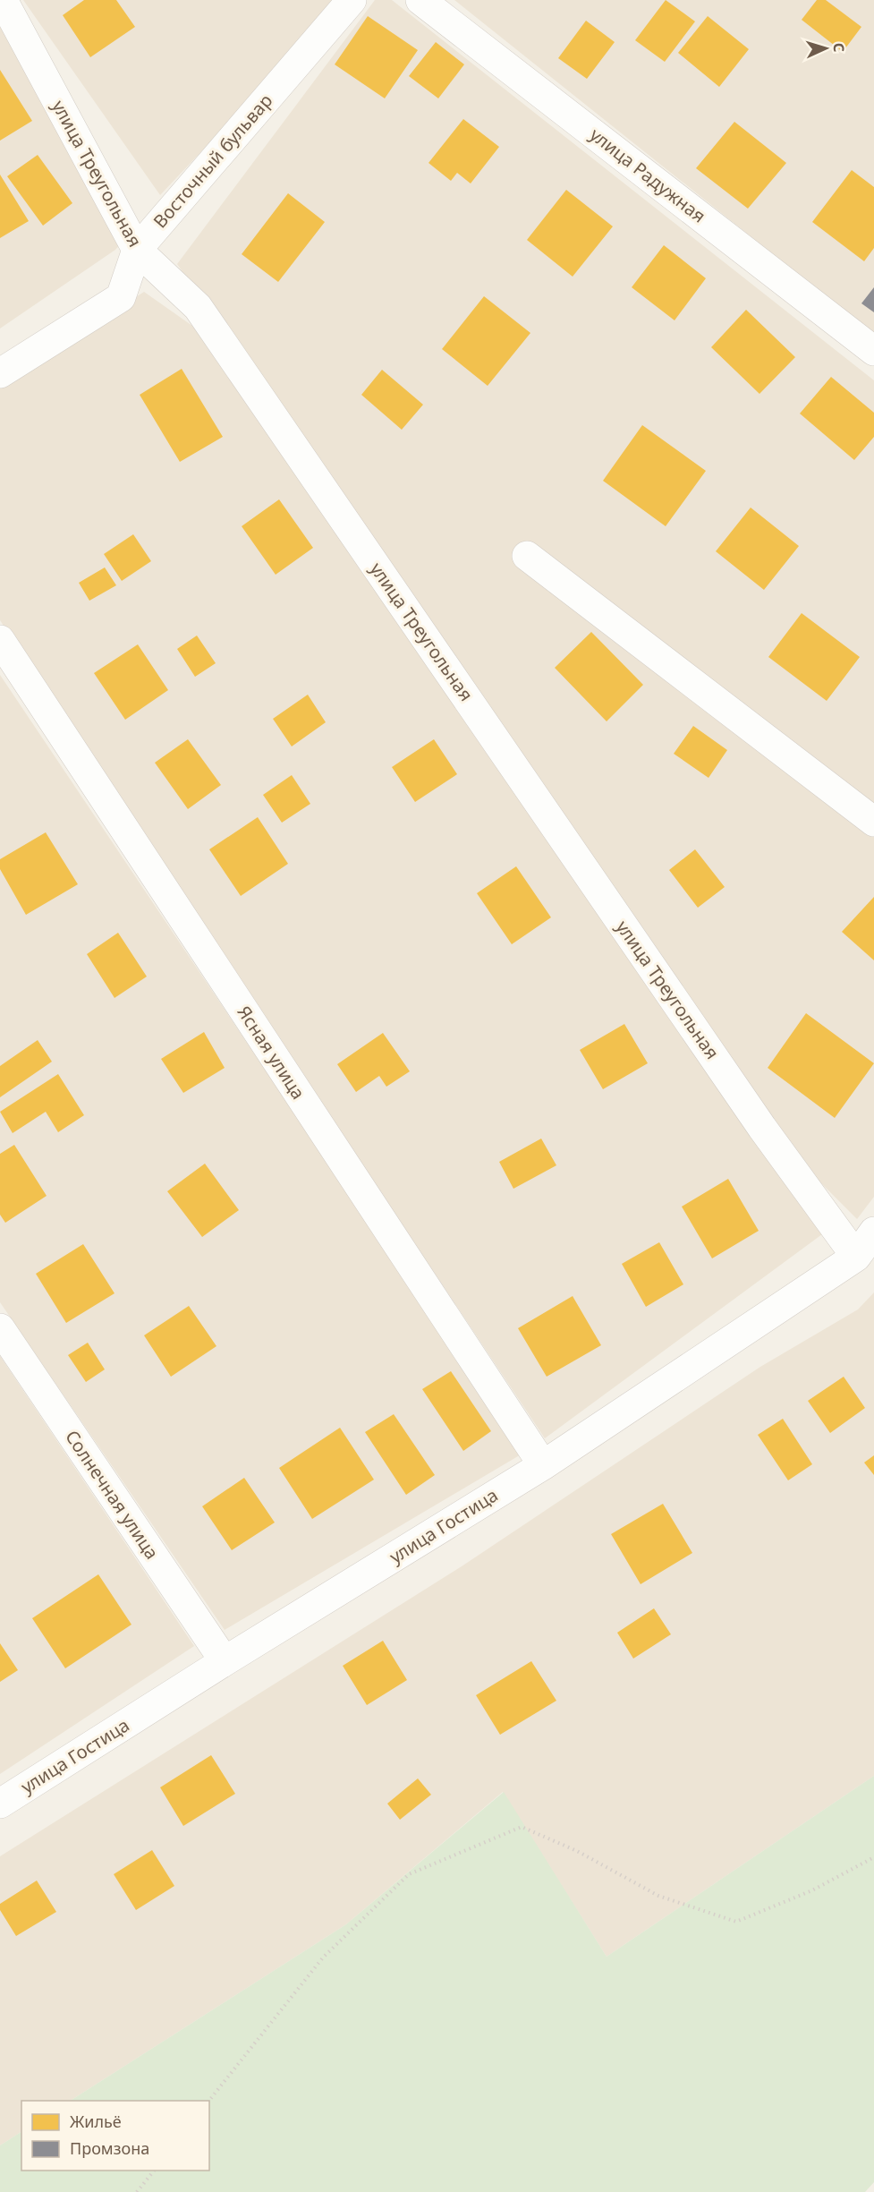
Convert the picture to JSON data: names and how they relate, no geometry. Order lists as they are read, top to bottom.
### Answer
{
  "streets": {
    "street": [
      "Восточный бульвар",
      "улица Треугольная",
      "улица Радужная",
      "Ясная улица",
      "Солнечная улица",
      "улица Гостица"
    ]
  },
  "crossings": [
    ["Восточный бульвар", "улица Треугольная"],
    ["улица Треугольная", "улица Гостица"],
    ["Ясная улица", "улица Гостица"],
    ["Солнечная улица", "улица Гостица"]
  ],
  "legend": ["Жильё", "Промзона"],
  "north": "right"
}
